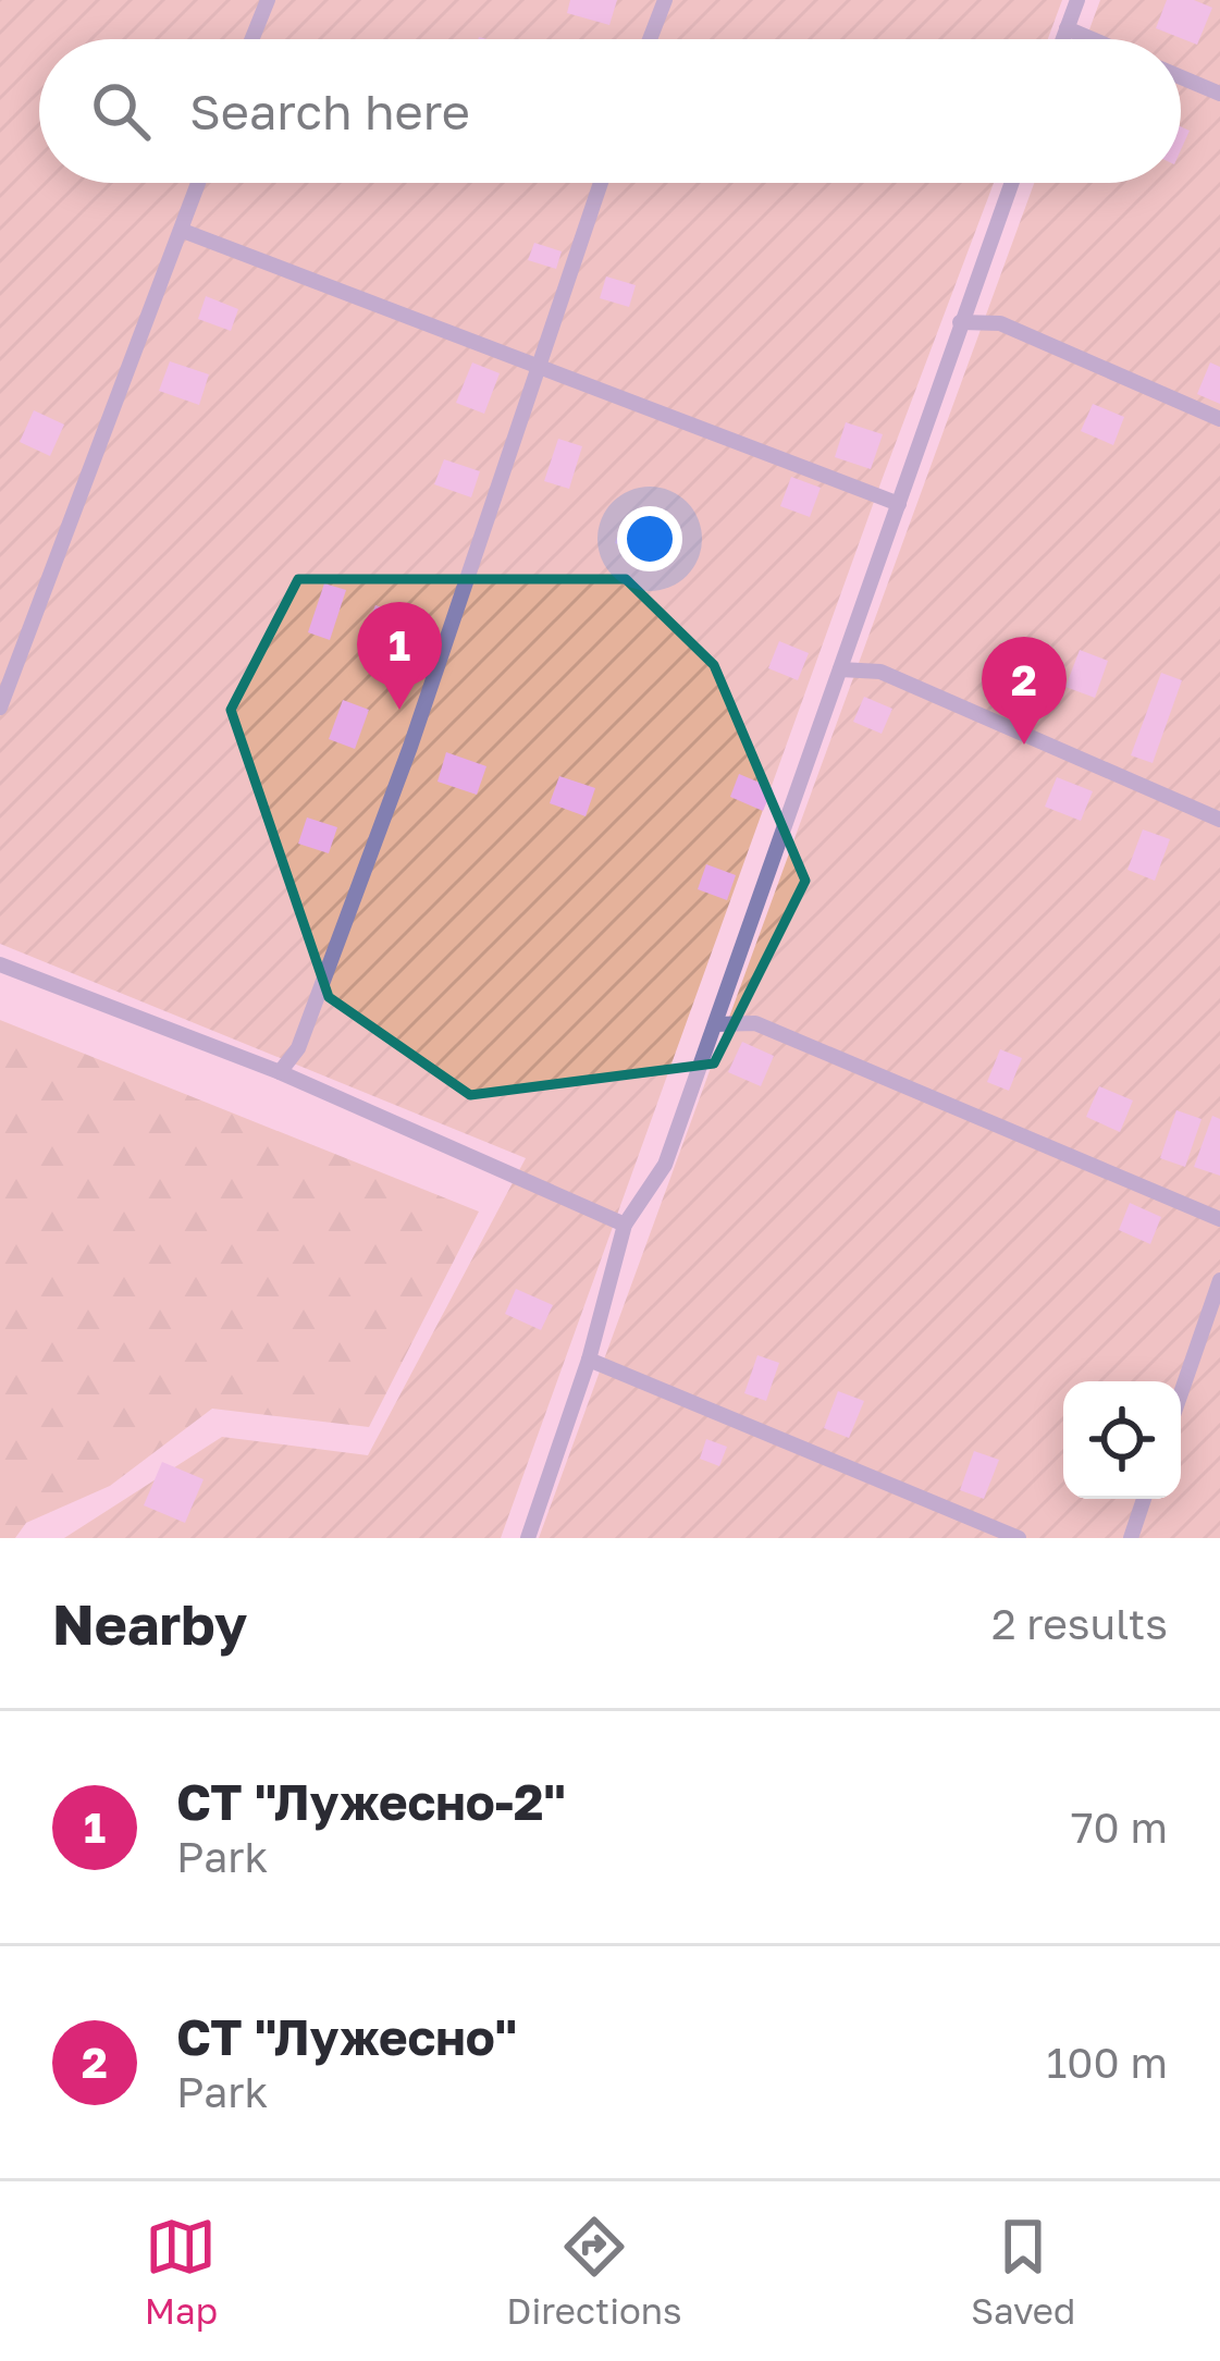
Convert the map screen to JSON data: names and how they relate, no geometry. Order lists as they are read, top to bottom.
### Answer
{
  "page": {
    "search": "Search here",
    "pins": ["1", "2"],
    "heading": ["Nearby", "2 results"],
    "list": [
      {
        "mark": "1",
        "name": "СТ \"Лужесно-2\"",
        "note": "Park",
        "value": "70 m"
      },
      {
        "mark": "2",
        "name": "СТ \"Лужесно\"",
        "note": "Park",
        "value": "100 m"
      }
    ],
    "nav": ["Map", "Directions", "Saved"]
  }
}
